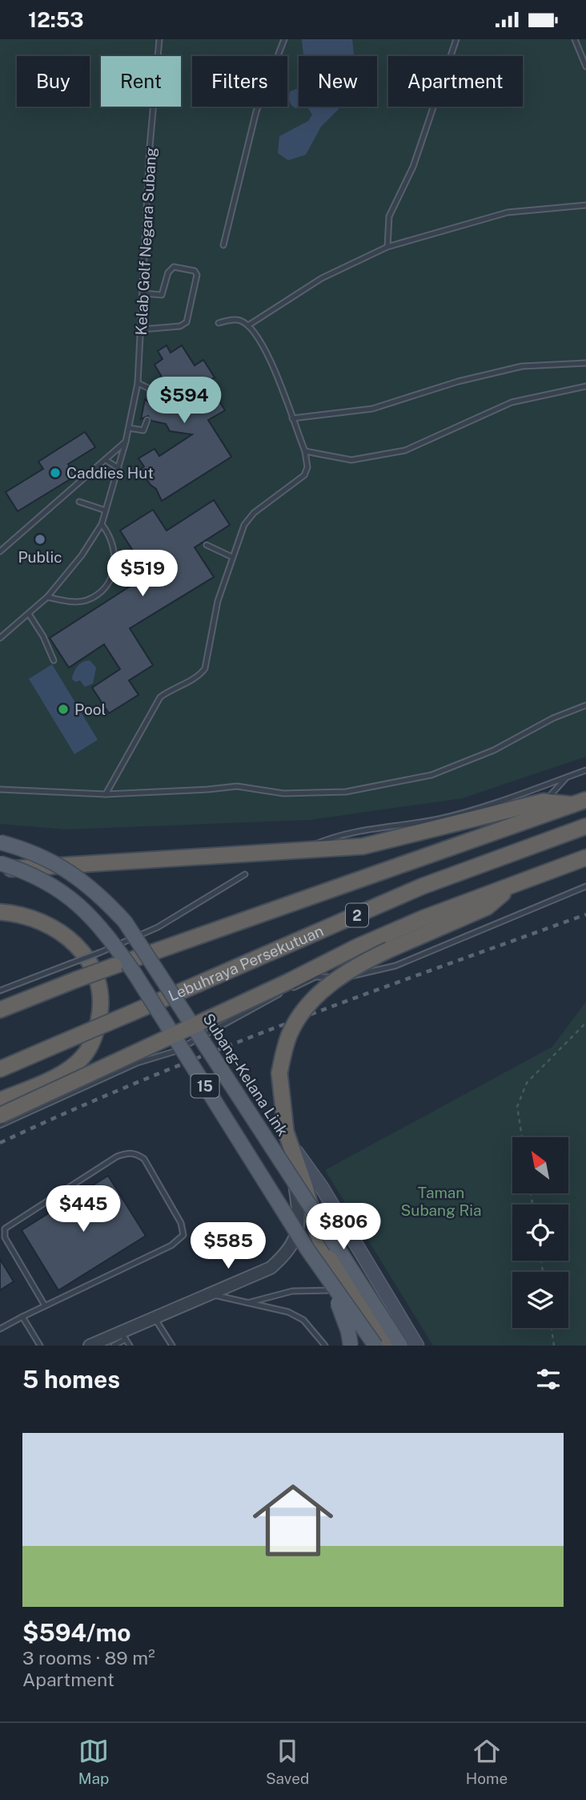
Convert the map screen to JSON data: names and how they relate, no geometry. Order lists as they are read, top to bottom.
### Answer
{
  "streets": {
    "highway": ["2", "Lebuhraya Persekutuan"],
    "main road": ["Subang-Kelana Link", "15"],
    "lane": ["Kelab Golf Negara Subang"]
  },
  "parks": ["Taman Subang Ria"],
  "places": ["Caddies Hut", "Public", "Pool"],
  "north": "top left",
  "page": {
    "status": "12:53",
    "chip": [
      "Buy",
      "Rent",
      "Filters",
      "New",
      "Apartment"
    ],
    "price": [
      "$594",
      "$519",
      "$445",
      "$806",
      "$585"
    ],
    "heading": "5 homes",
    "list": [
      {
        "name": "$594/mo",
        "note": "3 rooms · 89 m² · Apartment"
      }
    ],
    "tabs": ["Map", "Saved", "Home"]
  }
}
